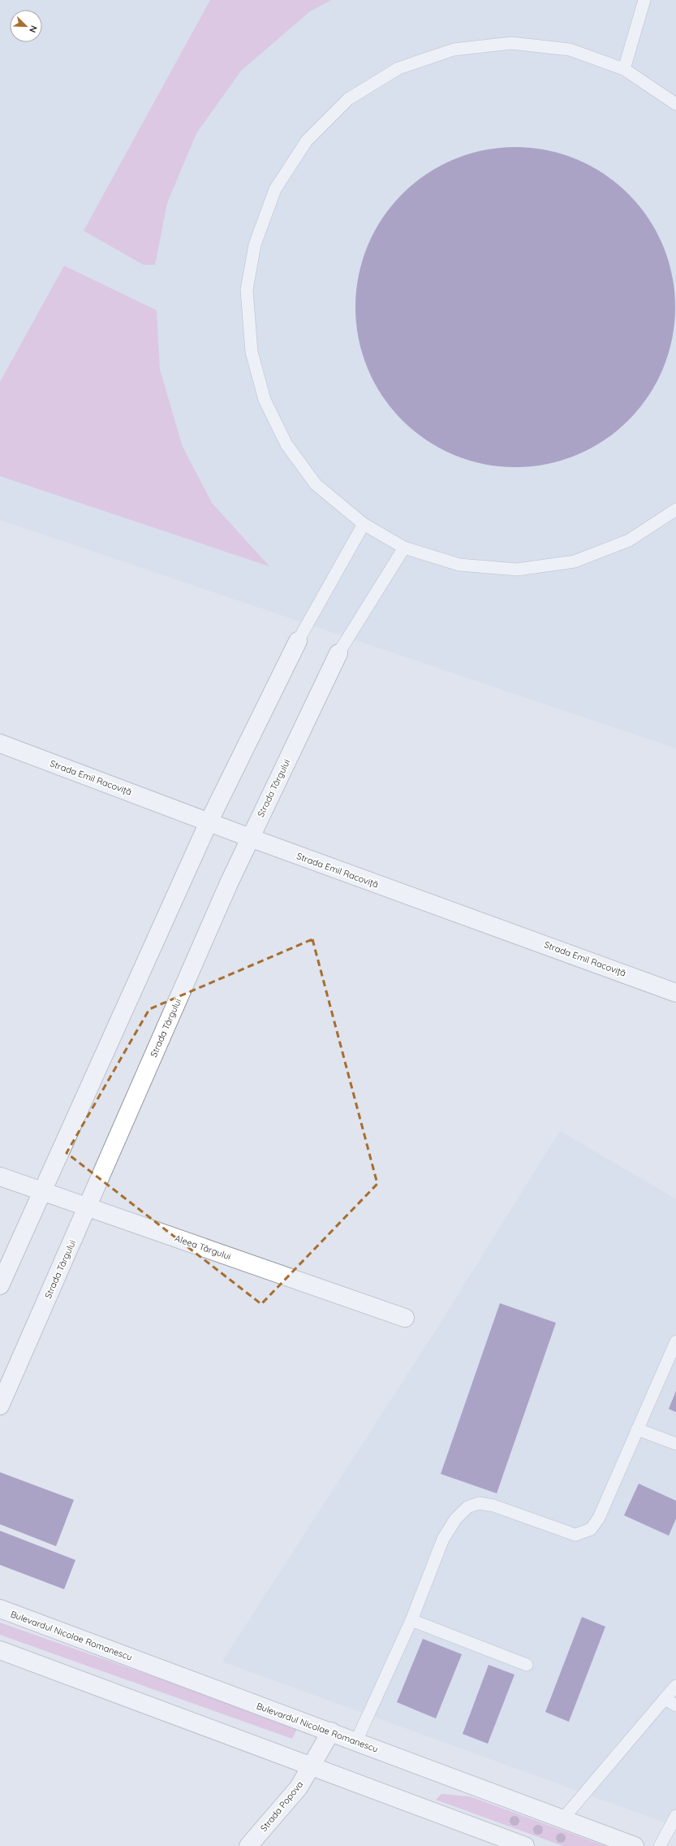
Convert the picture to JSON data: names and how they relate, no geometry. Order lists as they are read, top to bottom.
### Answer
{
  "streets": {
    "street": [
      "Strada Emil Racoviță",
      "Strada Târgului",
      "Aleea Târgului",
      "Bulevardul Nicolae Romanescu",
      "Strada Popova"
    ]
  },
  "crossings": [
    ["Strada Emil Racoviță", "Strada Târgului"],
    ["Strada Târgului", "Aleea Târgului"],
    ["Bulevardul Nicolae Romanescu", "Strada Popova"]
  ],
  "north": "bottom right"
}
